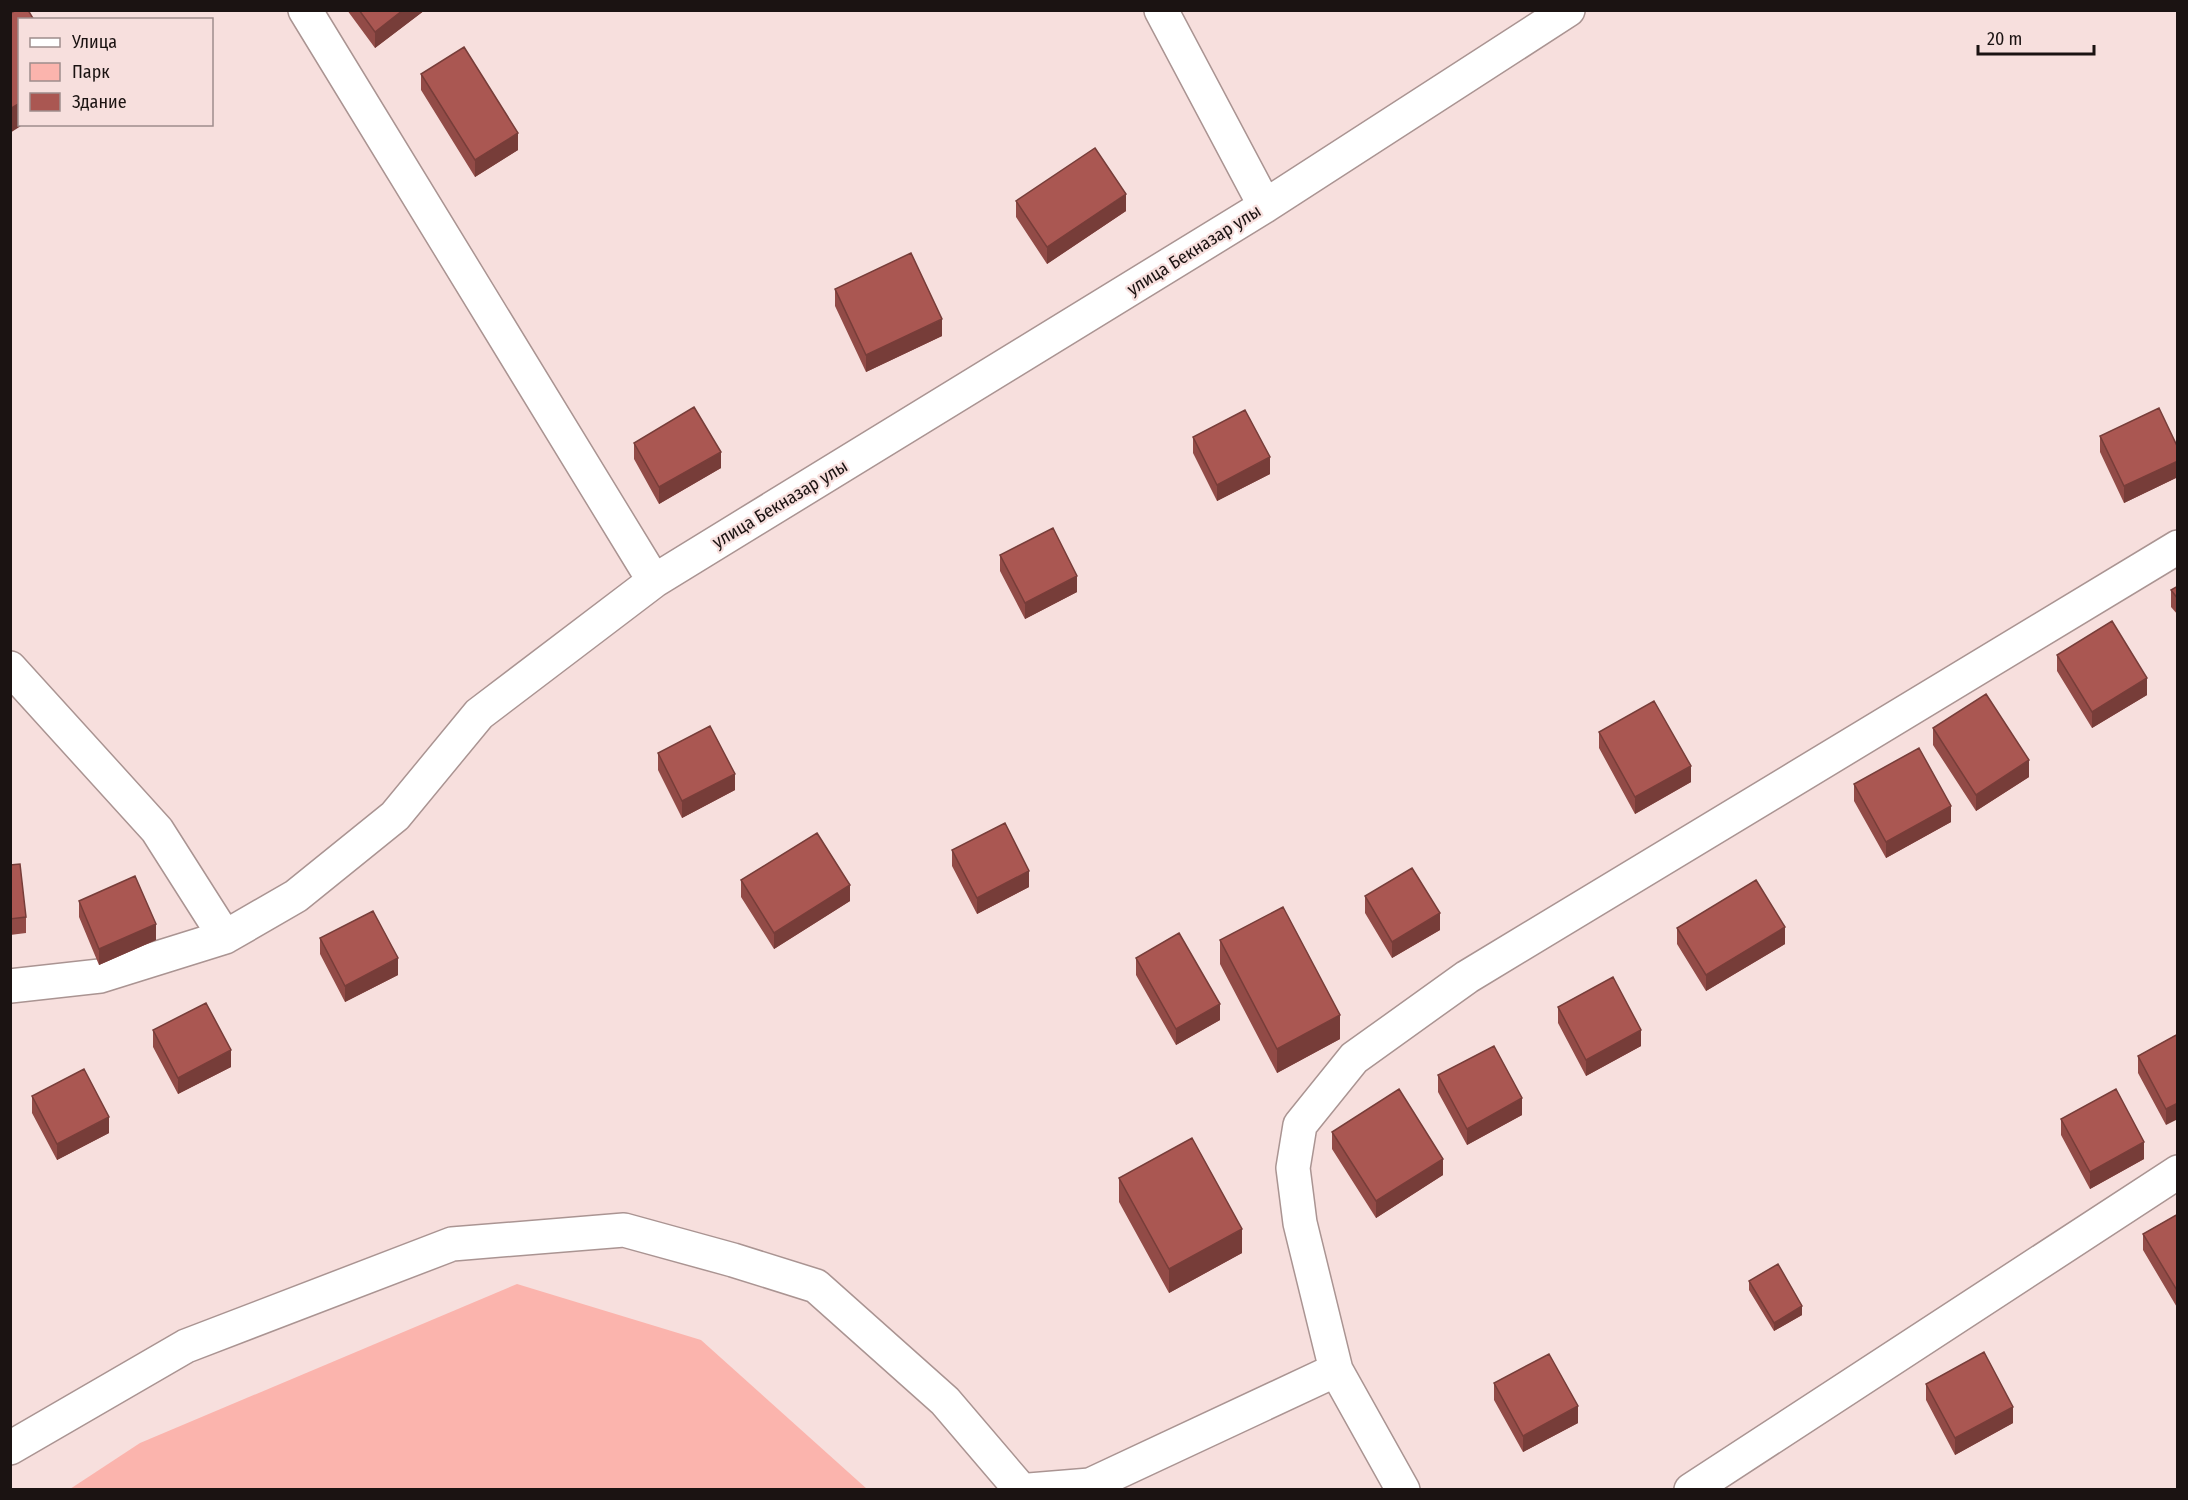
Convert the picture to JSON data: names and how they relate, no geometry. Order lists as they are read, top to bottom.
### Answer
{
  "streets": {
    "street": ["улица Бекназар улы"]
  },
  "legend": ["Улица", "Парк", "Здание"],
  "scale_bar": "20 m"
}
